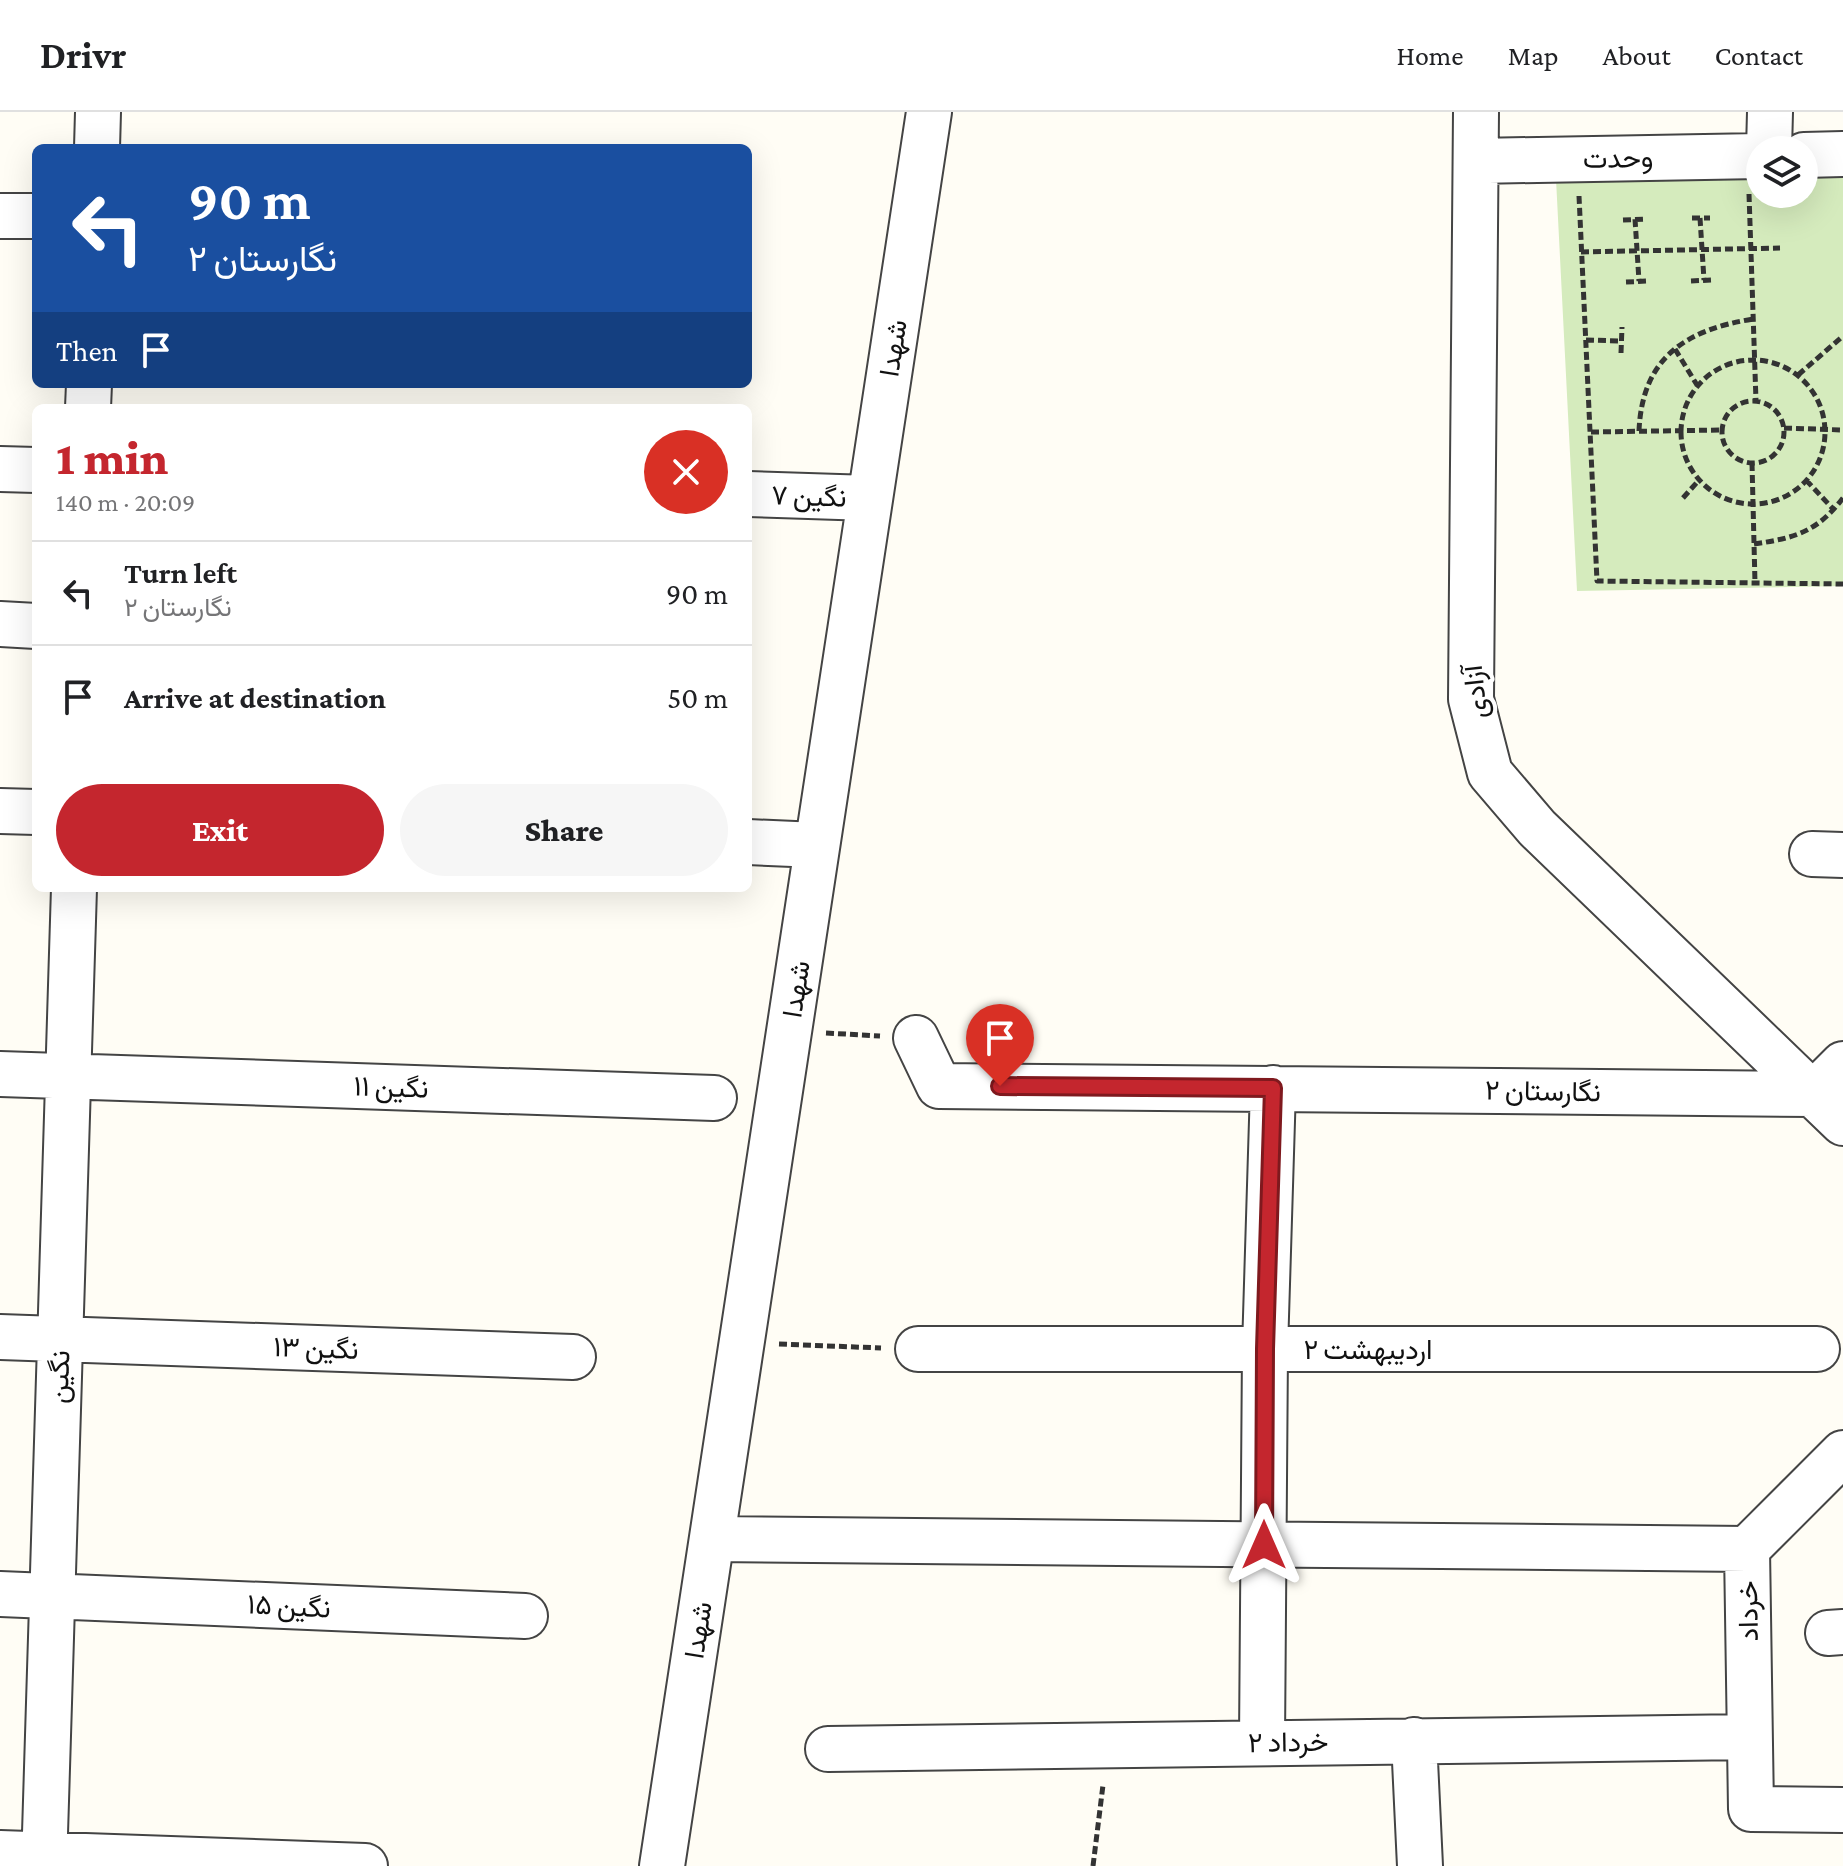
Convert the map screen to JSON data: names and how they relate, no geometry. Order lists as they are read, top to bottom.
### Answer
{
  "streets": {
    "street": [
      "وحدت",
      "شهدا",
      "نگین ۷",
      "آزادی",
      "نگین ۱۱",
      "نگارستان ۲",
      "نگین ۱۳",
      "اردیبهشت ۲",
      "نگین",
      "نگین ۱۵",
      "خرداد",
      "خرداد ۲"
    ]
  },
  "crossings": [
    ["وحدت", "آزادی"],
    ["شهدا", "نگین ۷"],
    ["آزادی", "نگارستان ۲"],
    ["نگین ۱۱", "نگین"],
    ["نگین ۱۳", "نگین"],
    ["نگین", "نگین ۱۵"],
    ["خرداد", "خرداد ۲"]
  ],
  "page": {
    "header": "Drivr",
    "nav": [
      "Home",
      "Map",
      "About",
      "Contact"
    ],
    "turn": ["90 m", "نگارستان ۲"],
    "then": "Then",
    "heading": ["1 min", "140 m · 20:09"],
    "list": [
      {
        "name": "Turn left",
        "note": "نگارستان ۲",
        "value": "90 m"
      },
      {
        "name": "Arrive at destination",
        "value": "50 m"
      }
    ],
    "buttons": ["Exit", "Share"]
  }
}
